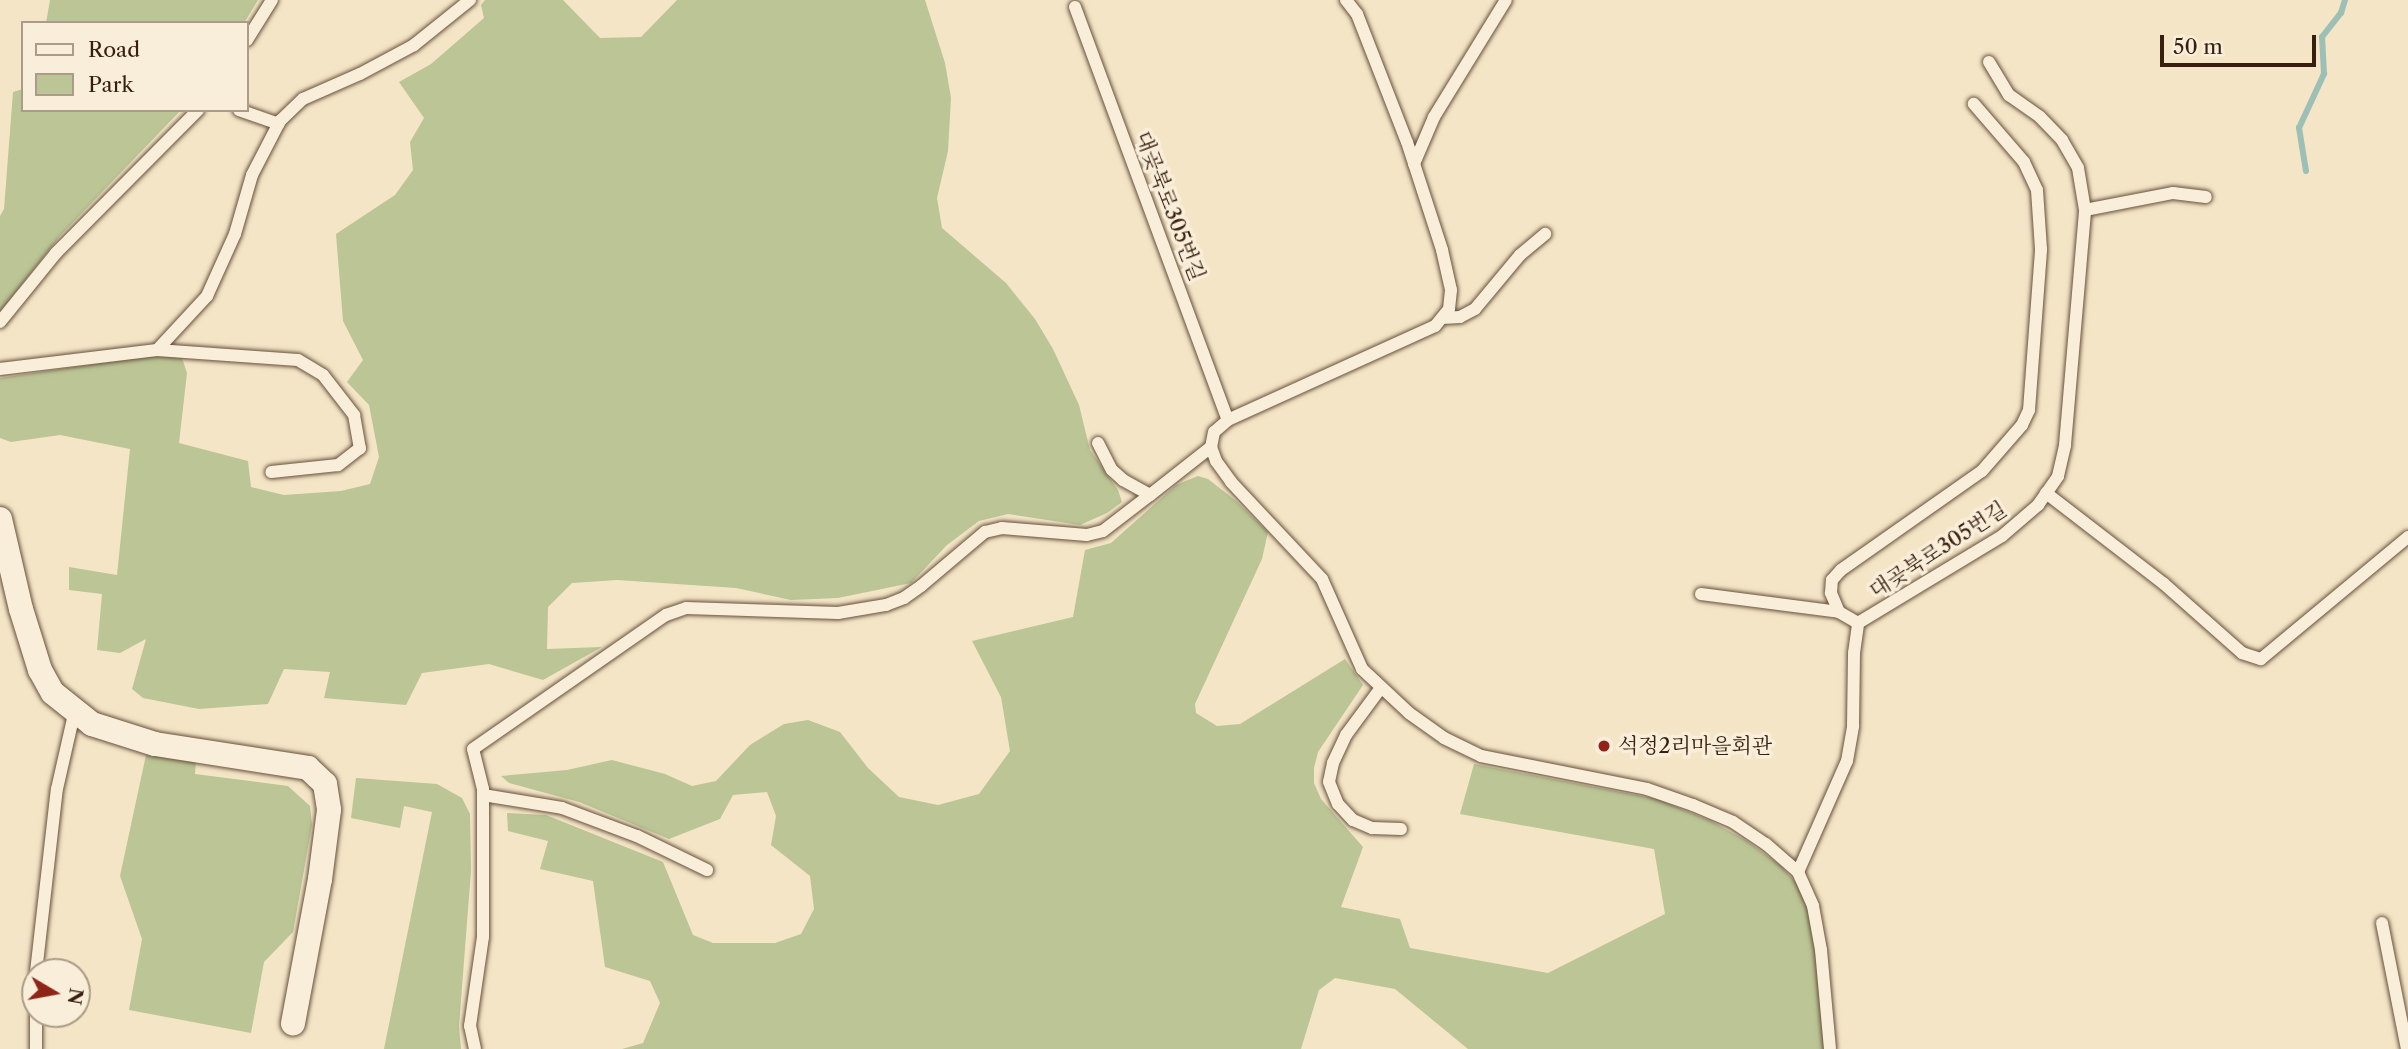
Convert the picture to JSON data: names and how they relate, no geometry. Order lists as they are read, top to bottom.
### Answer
{
  "streets": {
    "lane": ["대곶북로305번길"]
  },
  "places": ["석정2리마을회관"],
  "legend": ["Road", "Park"],
  "scale_bar": "50 m",
  "north": "right"
}
